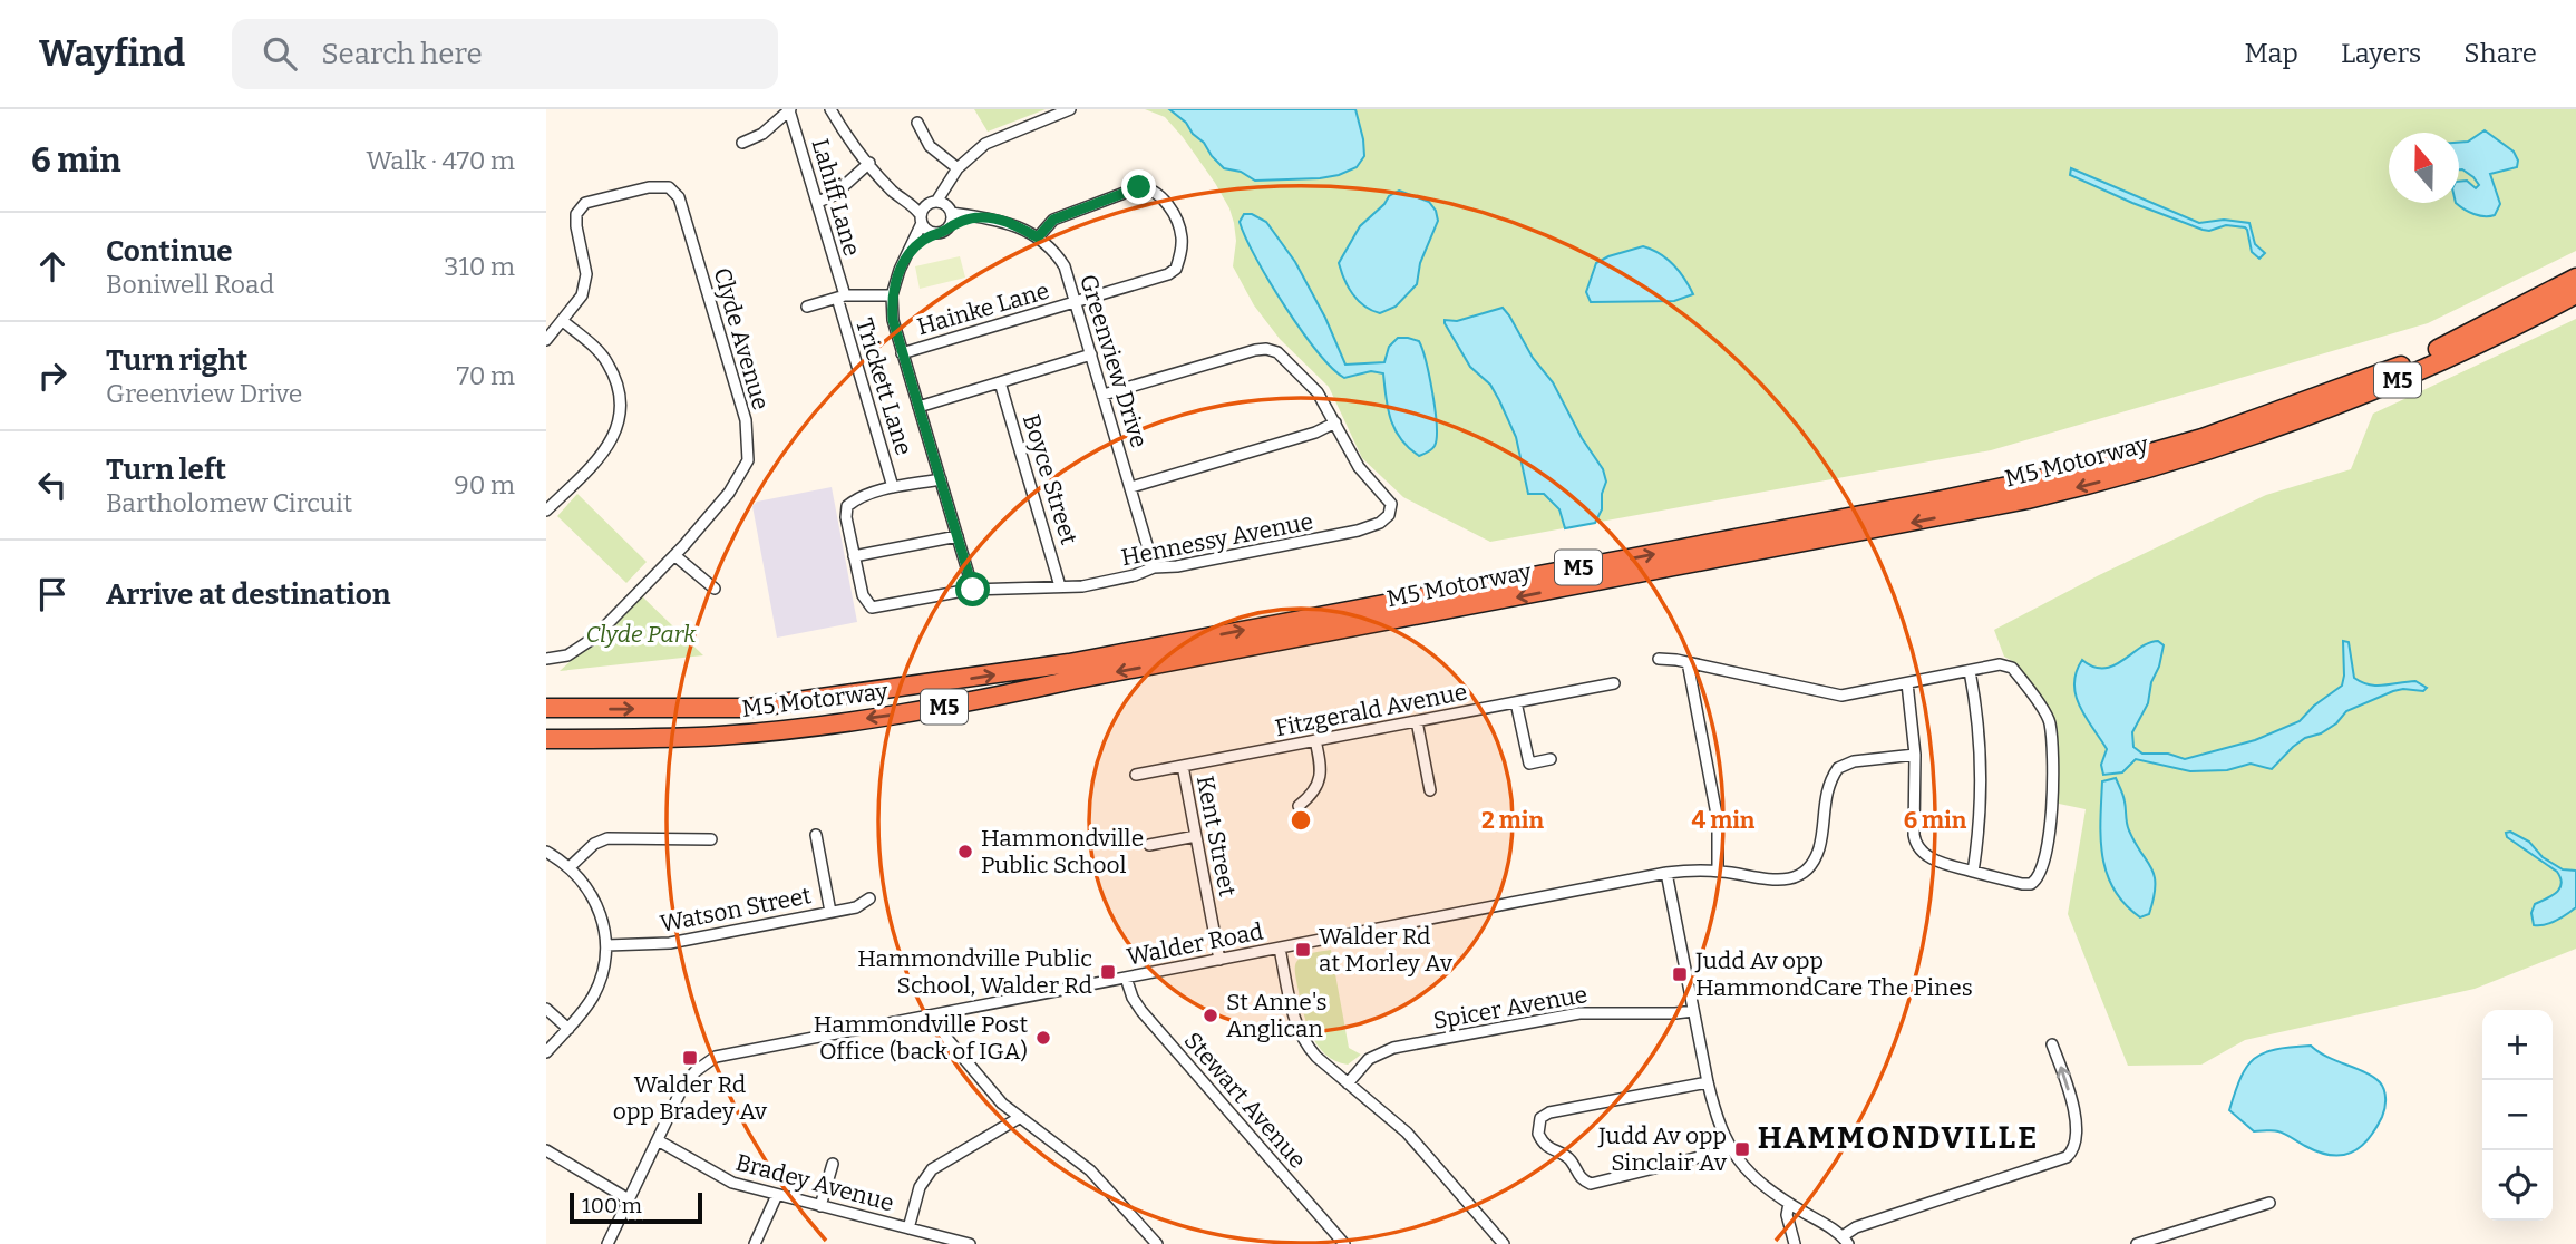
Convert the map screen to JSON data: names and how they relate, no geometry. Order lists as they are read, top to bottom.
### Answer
{
  "streets": {
    "highway": ["M5", "M5 Motorway"],
    "street": [
      "Lahiff Lane",
      "Hainke Lane",
      "Clyde Avenue",
      "Greenview Drive",
      "Trickett Lane",
      "Boyce Street",
      "Hennessy Avenue",
      "Fitzgerald Avenue",
      "Kent Street",
      "Watson Street",
      "Walder Road",
      "Spicer Avenue",
      "Stewart Avenue",
      "Bradey Avenue"
    ]
  },
  "crossings": [
    ["Lahiff Lane", "Trickett Lane"],
    ["Hainke Lane", "Greenview Drive"],
    ["Greenview Drive", "Hennessy Avenue"],
    ["Trickett Lane", "Hennessy Avenue"],
    ["Boyce Street", "Hennessy Avenue"],
    ["Fitzgerald Avenue", "Kent Street"],
    ["Kent Street", "Walder Road"],
    ["Walder Road", "Stewart Avenue"],
    ["Walder Road", "Bradey Avenue"]
  ],
  "districts": ["HAMMONDVILLE"],
  "parks": ["Clyde Park"],
  "places": {
    "other": ["Hammondville Public School", "St Anne's Anglican", "Hammondville Post Office (back of IGA)"],
    "transit": [
      "Walder Rd at Morley Av",
      "Hammondville Public School, Walder Rd",
      "Judd Av opp HammondCare The Pines",
      "Walder Rd opp Bradey Av",
      "Judd Av opp Sinclair Av"
    ]
  },
  "scale_bar": "100 m",
  "north": "top",
  "page": {
    "header": "Wayfind",
    "search": "Search here",
    "nav": ["Map", "Layers", "Share"],
    "heading": ["6 min", "Walk · 470 m"],
    "list": [
      ["Continue", "Boniwell Road", "310 m"],
      ["Turn right", "Greenview Drive", "70 m"],
      ["Turn left", "Bartholomew Circuit", "90 m"],
      "Arrive at destination"
    ],
    "map_buttons": ["+", "−"],
    "scale": "100 m"
  },
  "rings": ["2 min", "4 min", "6 min"]
}
